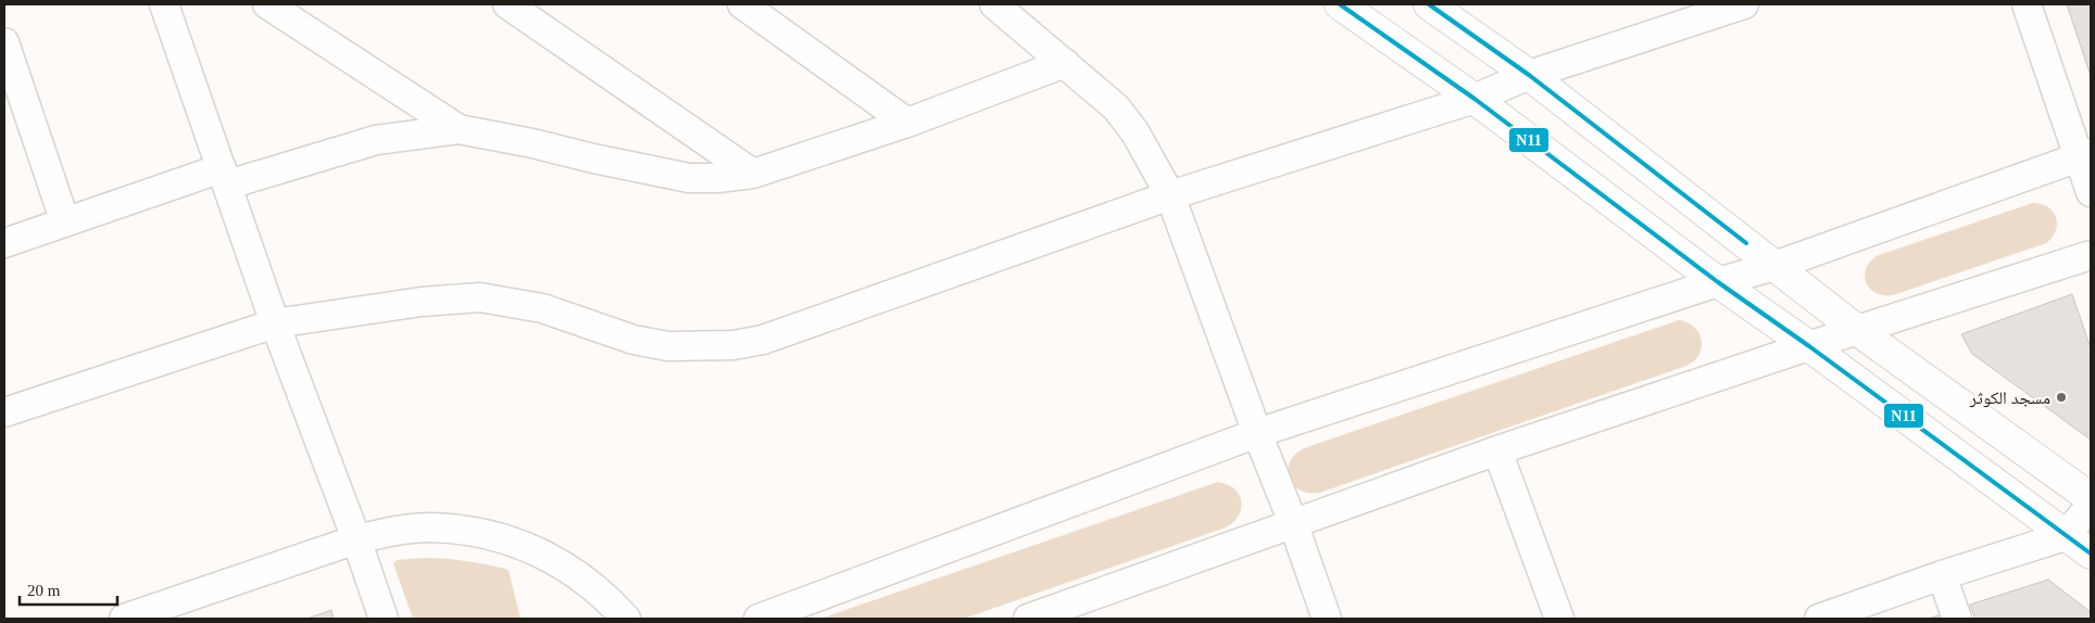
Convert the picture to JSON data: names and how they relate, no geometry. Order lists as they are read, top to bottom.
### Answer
{
  "places": ["مسجد الكوثر"],
  "lines": ["transit line N11"],
  "scale_bar": "20 m"
}
